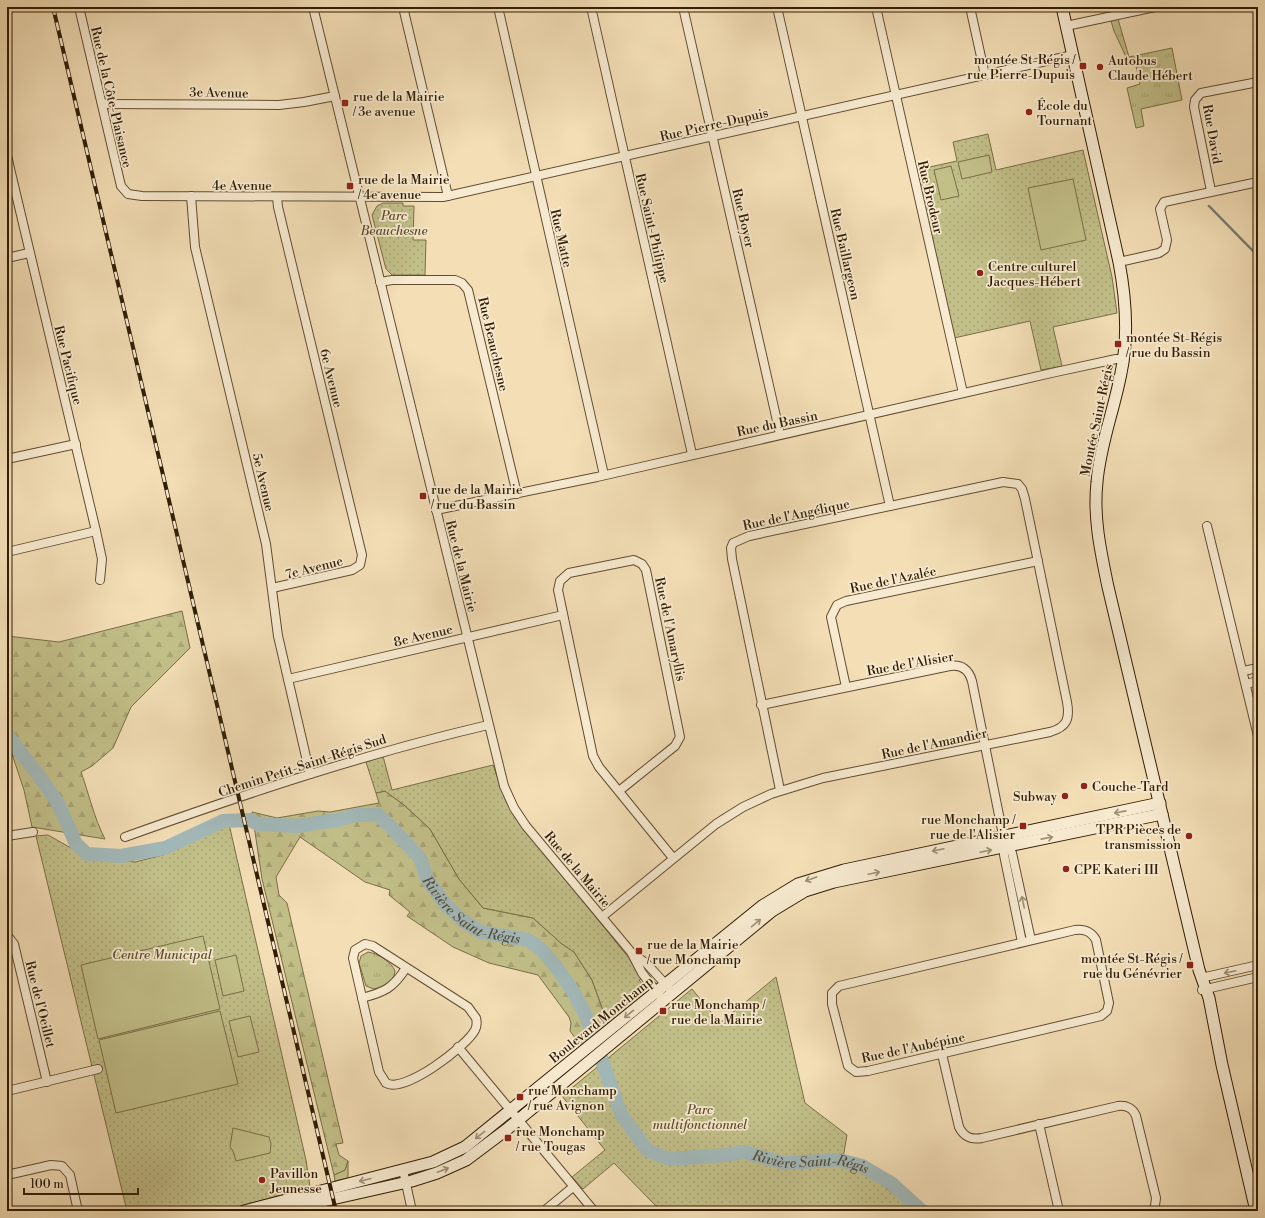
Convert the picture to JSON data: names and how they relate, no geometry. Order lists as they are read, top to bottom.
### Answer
{
  "streets": {
    "street": [
      "3e Avenue",
      "Rue de la Côte-Plaisance",
      "Rue Pierre-Dupuis",
      "Rue David",
      "4e Avenue",
      "Rue Brodeur",
      "Rue Boyer",
      "Rue Saint-Philippe",
      "Rue Matte",
      "Rue Baillargeon",
      "Rue Beauchesne",
      "Rue Pacifique",
      "6e Avenue",
      "Montée Saint-Régis",
      "Rue du Bassin",
      "5e Avenue",
      "Rue de l'Angélique",
      "Rue de la Mairie",
      "7e Avenue",
      "Rue de l'Azalée",
      "Rue de l'Amaryllis",
      "8e Avenue",
      "Rue de l'Alisier",
      "Rue de l'Amandier",
      "Chemin Petit-Saint-Régis Sud",
      "Rue de l'Oeillet",
      "Boulevard Monchamp",
      "Rue de l'Aubépine"
    ]
  },
  "crossings": [
    ["3e Avenue", "Rue de la Côte-Plaisance"],
    ["3e Avenue", "Rue de la Mairie"],
    ["Rue de la Côte-Plaisance", "4e Avenue"],
    ["Rue Pierre-Dupuis", "4e Avenue"],
    ["Rue Pierre-Dupuis", "Rue Brodeur"],
    ["Rue Pierre-Dupuis", "Rue Boyer"],
    ["Rue Pierre-Dupuis", "Rue Saint-Philippe"],
    ["Rue Pierre-Dupuis", "Rue Matte"],
    ["Rue Pierre-Dupuis", "Rue Baillargeon"],
    ["Rue Pierre-Dupuis", "Montée Saint-Régis"],
    ["Rue Pierre-Dupuis", "Rue de la Mairie"],
    ["4e Avenue", "6e Avenue"],
    ["4e Avenue", "5e Avenue"],
    ["4e Avenue", "Rue de la Mairie"],
    ["Rue Brodeur", "Rue du Bassin"],
    ["Rue Boyer", "Rue du Bassin"],
    ["Rue Saint-Philippe", "Rue du Bassin"],
    ["Rue Matte", "Rue du Bassin"],
    ["Rue Baillargeon", "Rue du Bassin"],
    ["Rue Baillargeon", "Rue de l'Angélique"],
    ["Rue Beauchesne", "Rue du Bassin"],
    ["Rue Beauchesne", "Rue de la Mairie"],
    ["6e Avenue", "7e Avenue"],
    ["Montée Saint-Régis", "Rue du Bassin"],
    ["Montée Saint-Régis", "Boulevard Monchamp"],
    ["Rue du Bassin", "Rue de la Mairie"],
    ["5e Avenue", "7e Avenue"],
    ["5e Avenue", "8e Avenue"],
    ["5e Avenue", "Chemin Petit-Saint-Régis Sud"],
    ["Rue de l'Angélique", "Rue de l'Alisier"],
    ["Rue de l'Angélique", "Rue de l'Amandier"],
    ["Rue de la Mairie", "8e Avenue"],
    ["Rue de la Mairie", "Rue de l'Amandier"],
    ["Rue de la Mairie", "Chemin Petit-Saint-Régis Sud"],
    ["Rue de la Mairie", "Boulevard Monchamp"],
    ["Rue de l'Azalée", "Rue de l'Alisier"],
    ["Rue de l'Azalée", "Rue de l'Amandier"],
    ["Rue de l'Amaryllis", "8e Avenue"],
    ["Rue de l'Amaryllis", "Rue de l'Amandier"],
    ["Rue de l'Alisier", "Rue de l'Amandier"],
    ["Rue de l'Alisier", "Boulevard Monchamp"],
    ["Rue de l'Alisier", "Rue de l'Aubépine"]
  ],
  "water": ["Rivière Saint-Régis"],
  "parks": ["Parc Beauchesne", "Centre Municipal", "Parc multifonctionnel"],
  "places": {
    "transit": [
      "montée St-Régis / rue Pierre-Dupuis",
      "rue de la Mairie / 3e avenue",
      "rue de la Mairie / 4e avenue",
      "montée St-Régis / rue du Bassin",
      "rue de la Mairie / rue du Bassin",
      "rue Monchamp / rue de l'Alisier",
      "rue de la Mairie / rue Monchamp",
      "montée St-Régis / rue du Génévrier",
      "rue Monchamp / rue de la Mairie",
      "rue Monchamp / rue Avignon",
      "rue Monchamp / rue Tougas"
    ],
    "other": [
      "Autobus Claude Hébert",
      "École du Tournant",
      "Centre culturel Jacques-Hébert",
      "Couche-Tard",
      "Subway",
      "TPR Pièces de transmission",
      "CPE Kateri III",
      "Pavillon Jeunesse"
    ]
  },
  "scale_bar": "100 m"
}
